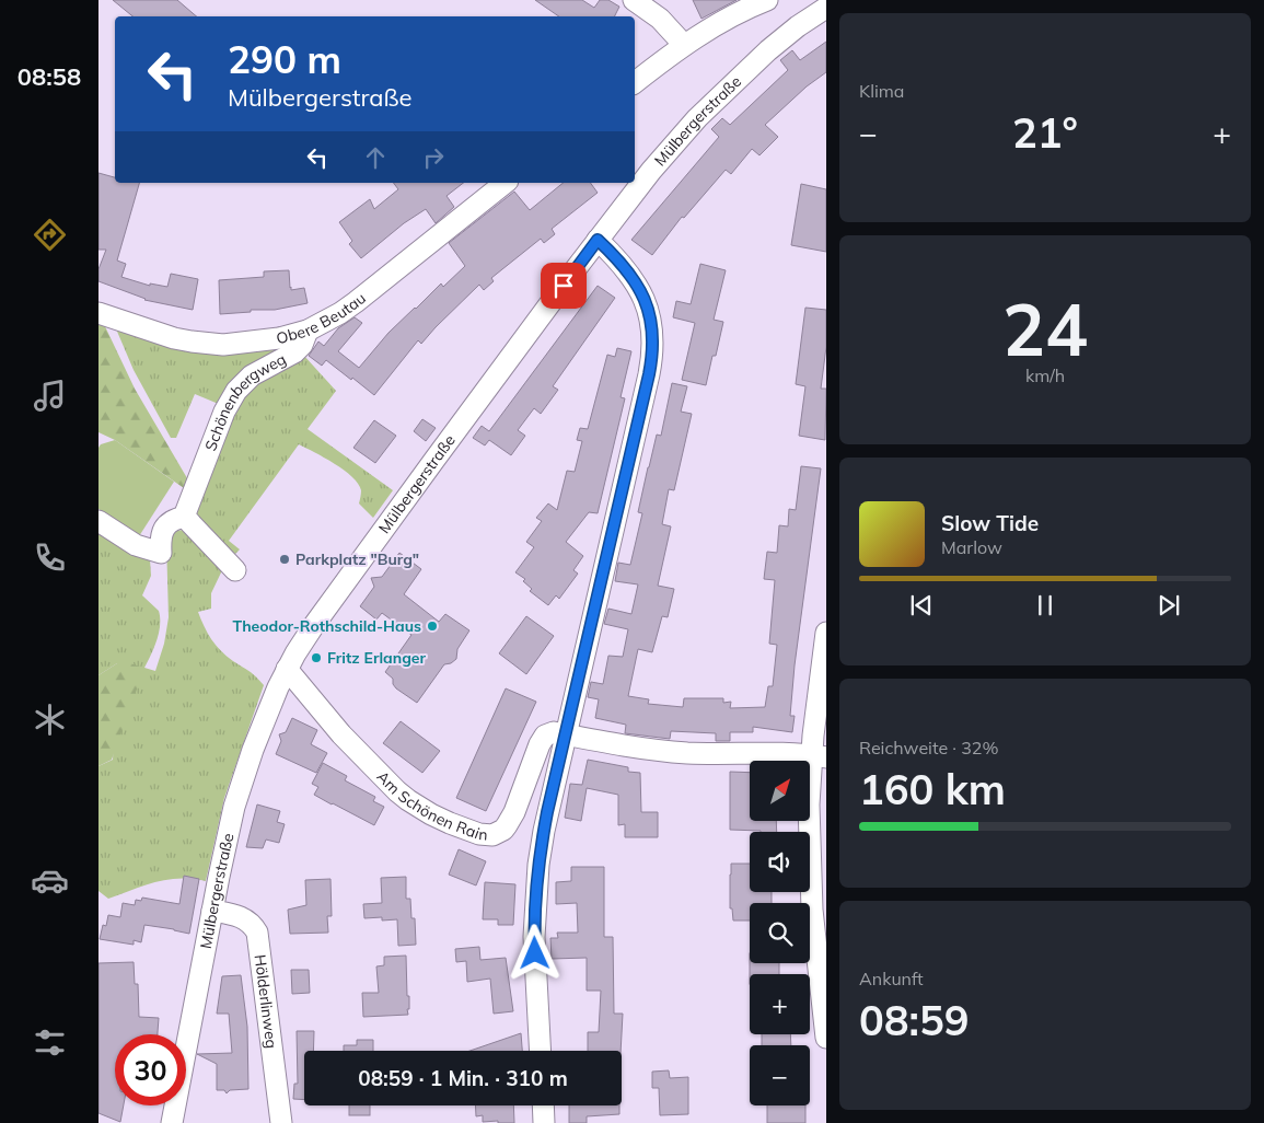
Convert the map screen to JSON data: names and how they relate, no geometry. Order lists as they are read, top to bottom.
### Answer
{
  "streets": {
    "street": [
      "Mülbergerstraße",
      "Obere Beutau",
      "Schönenbergweg",
      "Am Schönen Rain",
      "Hölderlinweg"
    ]
  },
  "crossings": [
    ["Mülbergerstraße", "Am Schönen Rain"],
    ["Mülbergerstraße", "Hölderlinweg"],
    ["Obere Beutau", "Schönenbergweg"]
  ],
  "places": ["Parkplatz \"Burg\"", "Theodor-Rothschild-Haus", "Fritz Erlanger"],
  "north": "top right",
  "page": {
    "tabs": "08:58",
    "tile": [
      "Klima",
      ["24", "km/h"],
      ["Reichweite · 32%", "160 km"],
      ["Ankunft", "08:59"]
    ],
    "turn": ["290 m", "Mülbergerstraße"],
    "heat": ["−", "21°", "+"],
    "song": ["Slow Tide", "Marlow"],
    "map_buttons": ["+", "−"],
    "limit": "30",
    "trip": "08:59 · 1 Min. · 310 m"
  }
}
